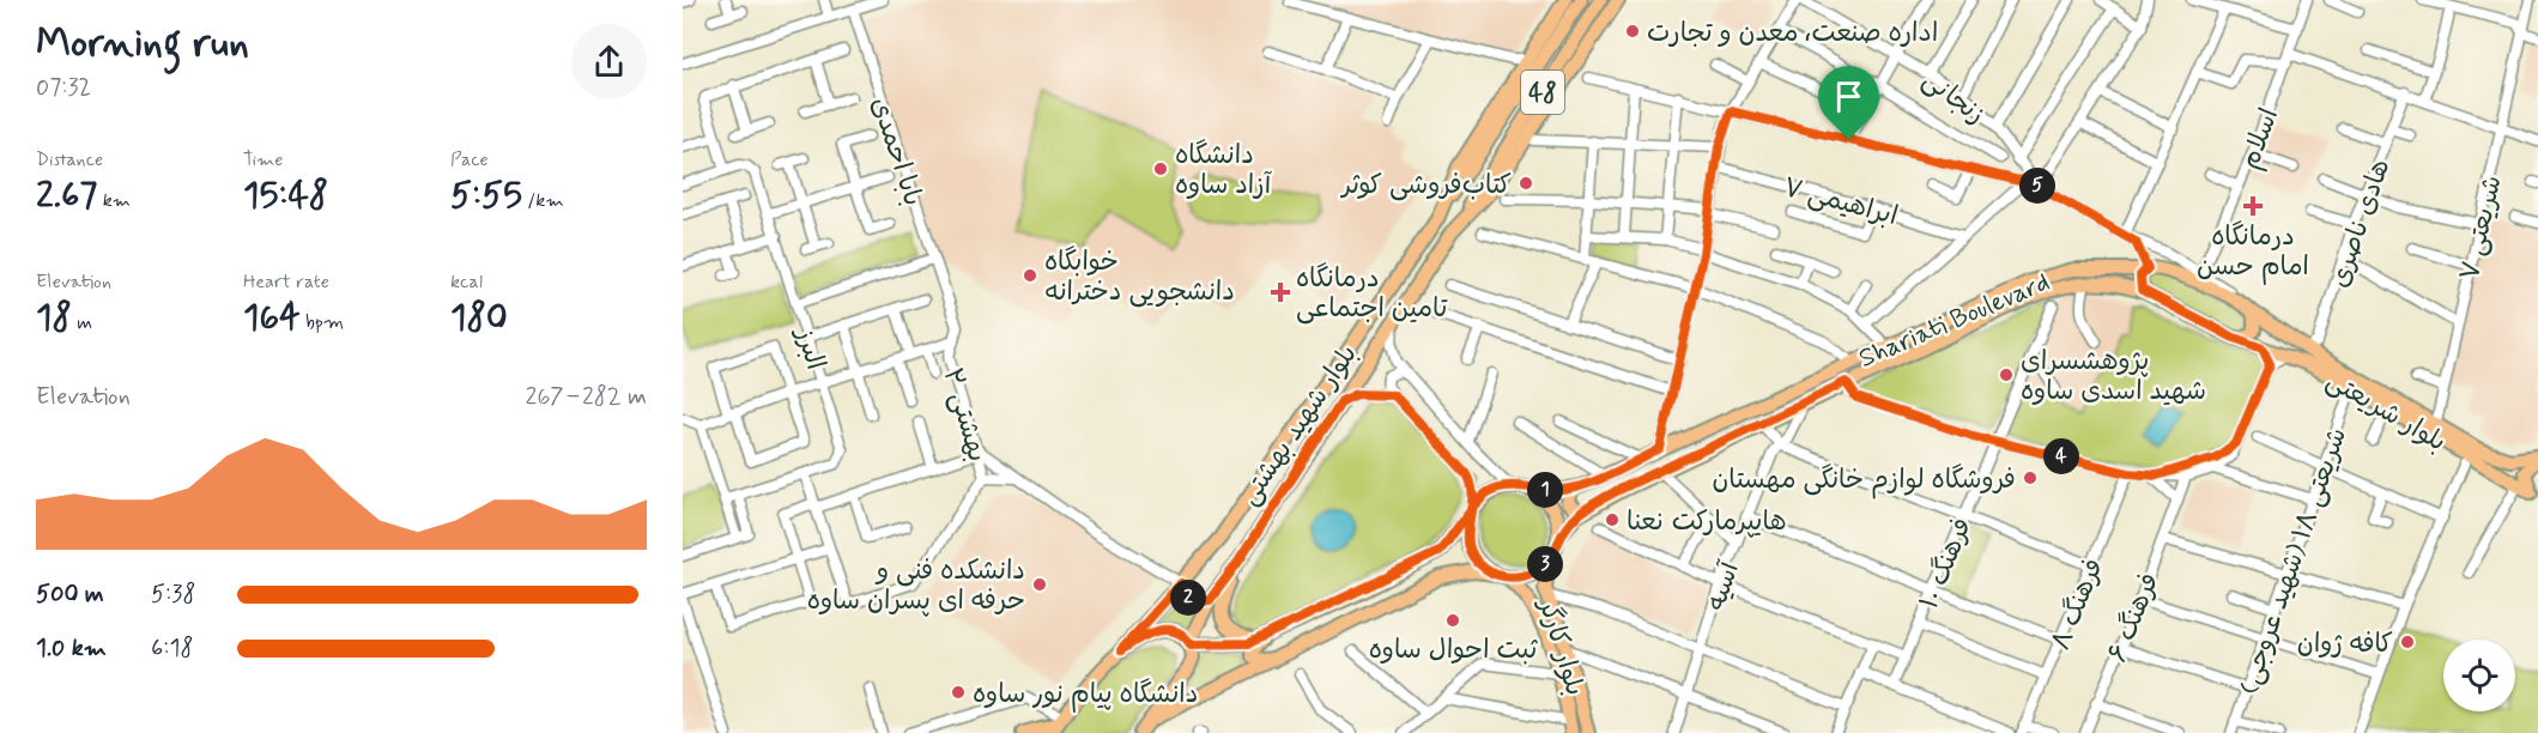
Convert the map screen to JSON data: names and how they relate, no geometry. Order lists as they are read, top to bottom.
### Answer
{
  "streets": {
    "main road": [
      "48",
      "Shariati Boulevard",
      "بلوار شریعتی",
      "بلوار شهید بهشتی",
      "بلوار کارگر"
    ],
    "street": [
      "زنجانی",
      "اسلام",
      "بابا احمدی",
      "ابراهیمی ۷",
      "هادی ناصری",
      "شریعتی ۷",
      "البرز",
      "بهشتی ۲",
      "شریعتی ۱۸ (شهید عروجی)",
      "فرهنگ ۱۰",
      "آسیه",
      "فرهنگ ۸",
      "فرهنگ ۶"
    ]
  },
  "crossings": [
    ["48", "بلوار شهید بهشتی"],
    ["بابا احمدی", "بهشتی ۲"],
    ["هادی ناصری", "بلوار شریعتی"],
    ["شریعتی ۷", "بلوار شریعتی"],
    ["Shariati Boulevard", "بلوار شریعتی"],
    ["Shariati Boulevard", "آسیه"],
    ["Shariati Boulevard", "بلوار کارگر"],
    ["بلوار شریعتی", "شریعتی ۱۸ (شهید عروجی)"],
    ["بهشتی ۲", "بلوار شهید بهشتی"]
  ],
  "places": {
    "other": [
      "اداره صنعت، معدن و تجارت",
      "دانشگاه آزاد ساوه",
      "کتاب‌فروشی کوثر",
      "خوابگاه دانشجویی دخترانه",
      "پژوهشسرای شهید اسدی ساوه",
      "فروشگاه لوازم خانگی مهستان",
      "هایپرمارکت نعنا",
      "دانشکده فنی و حرفه ای پسران ساوه",
      "ثبت احوال ساوه",
      "کافه ژوان",
      "دانشگاه پیام نور ساوه"
    ],
    "health": ["درمانگاه امام حسن", "درمانگاه تامین اجتماعی"]
  },
  "page": {
    "heading": ["Morning run", "07:32"],
    "stats": [
      ["Distance", "2.67 km"],
      ["Time", "15:48"],
      ["Pace", "5:55 /km"],
      ["Elevation", "18 m"],
      ["Heart rate", "164 bpm"],
      ["kcal", "180"]
    ],
    "pins": [
      "5",
      "4",
      "1",
      "3",
      "2"
    ],
    "chart": ["Elevation", "267–282 m"],
    "list": [
      {
        "name": "500 m",
        "note": "5:38"
      },
      {
        "name": "1.0 km",
        "note": "6:18"
      }
    ]
  }
}
